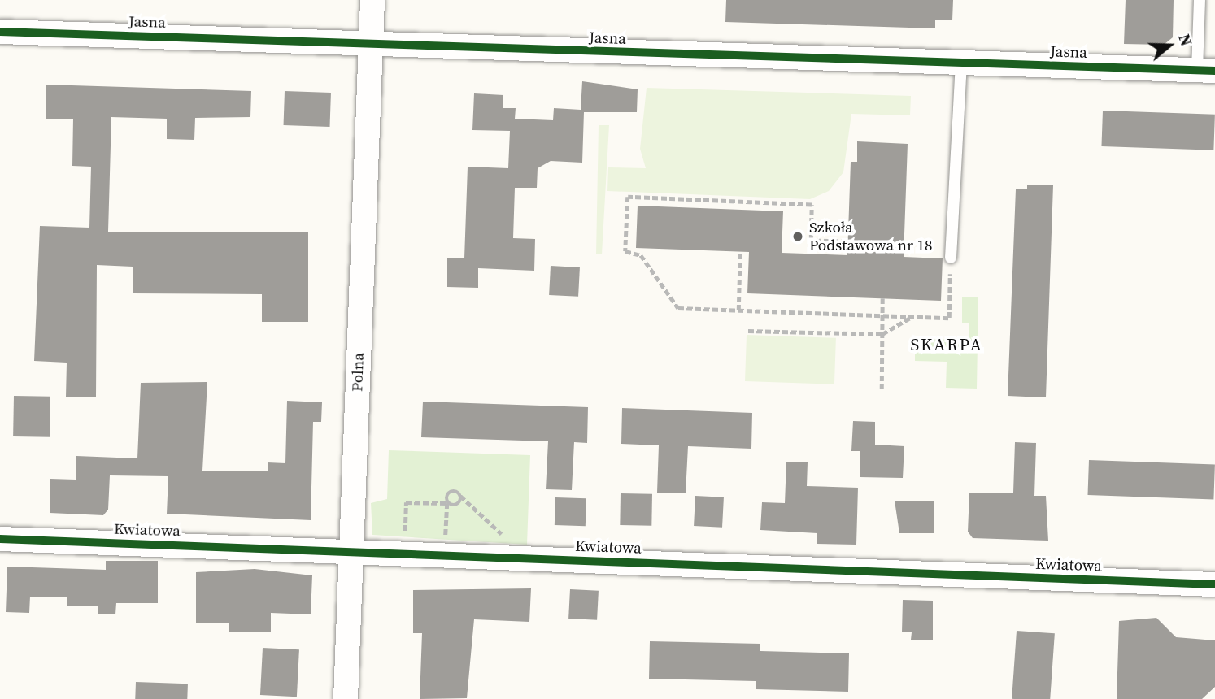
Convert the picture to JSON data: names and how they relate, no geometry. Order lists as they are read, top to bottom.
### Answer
{
  "streets": {
    "street": ["Jasna", "Polna", "Kwiatowa"]
  },
  "crossings": [
    ["Jasna", "Polna"],
    ["Polna", "Kwiatowa"]
  ],
  "districts": ["SKARPA"],
  "places": ["Szkoła Podstawowa nr 18"],
  "north": "right"
}
